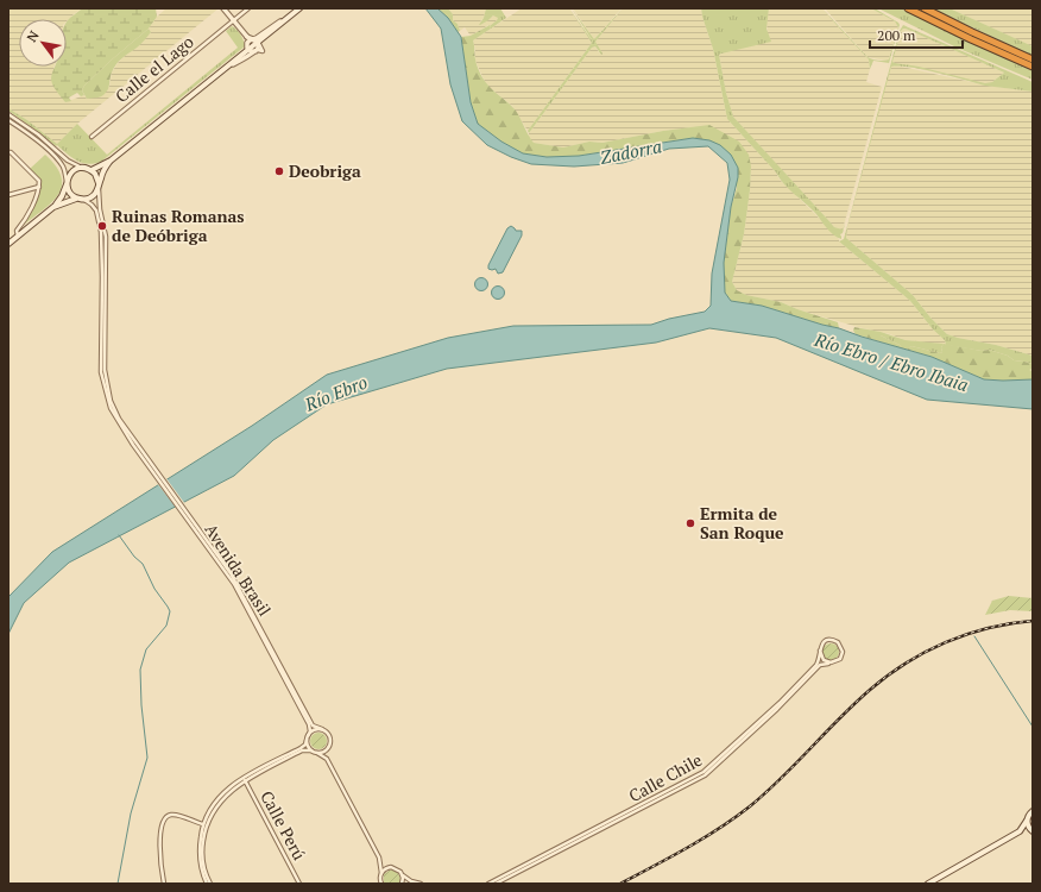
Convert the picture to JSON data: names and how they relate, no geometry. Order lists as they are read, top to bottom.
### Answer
{
  "streets": {
    "street": [
      "Calle el Lago",
      "Avenida Brasil",
      "Calle Chile",
      "Calle Perú"
    ]
  },
  "water": ["Zadorra", "Río Ebro / Ebro Ibaia", "Río Ebro"],
  "places": ["Deobriga", "Ruinas Romanas de Deóbriga", "Ermita de San Roque"],
  "scale_bar": "200 m",
  "north": "top left"
}
